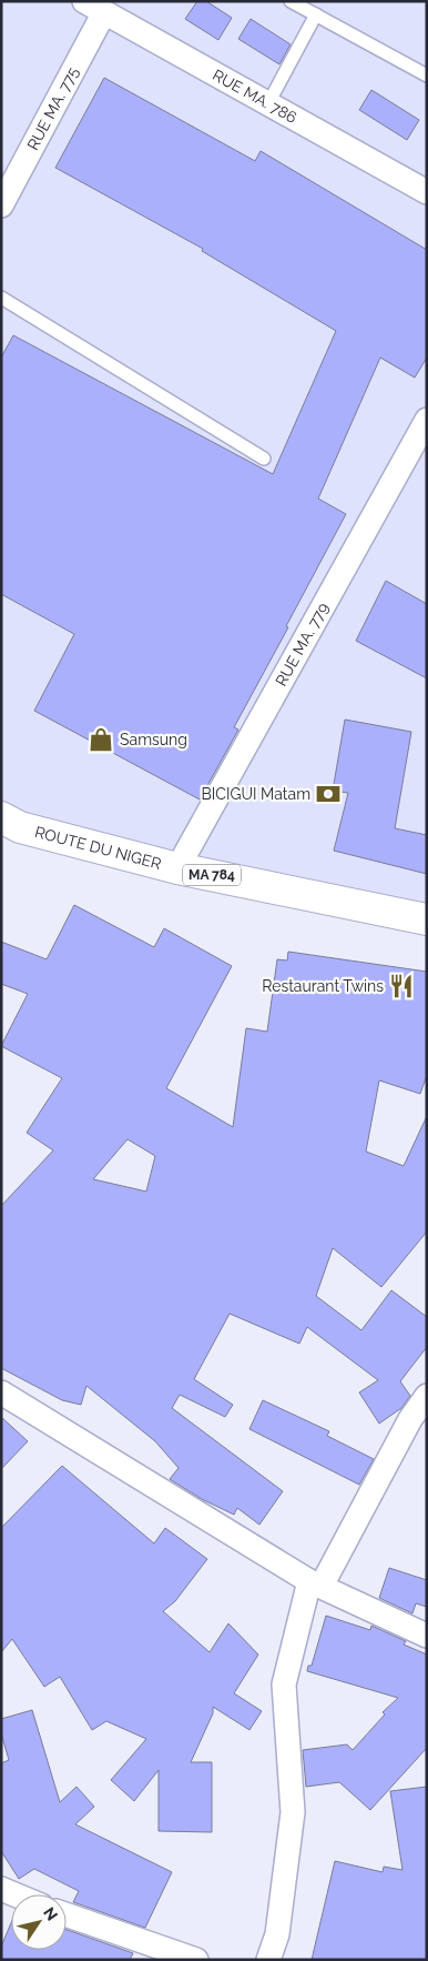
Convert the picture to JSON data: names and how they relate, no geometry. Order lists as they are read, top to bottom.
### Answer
{
  "streets": {
    "main road": ["ROUTE DU NIGER", "MA 784"],
    "street": ["RUE MA. 786", "RUE MA. 775", "RUE MA. 779"]
  },
  "crossings": [
    ["RUE MA. 786", "RUE MA. 775"],
    ["RUE MA. 779", "ROUTE DU NIGER"]
  ],
  "places": {
    "shop": ["Samsung"],
    "bank": ["BICIGUI Matam"],
    "restaurant": ["Restaurant Twins"]
  },
  "north": "top right"
}
